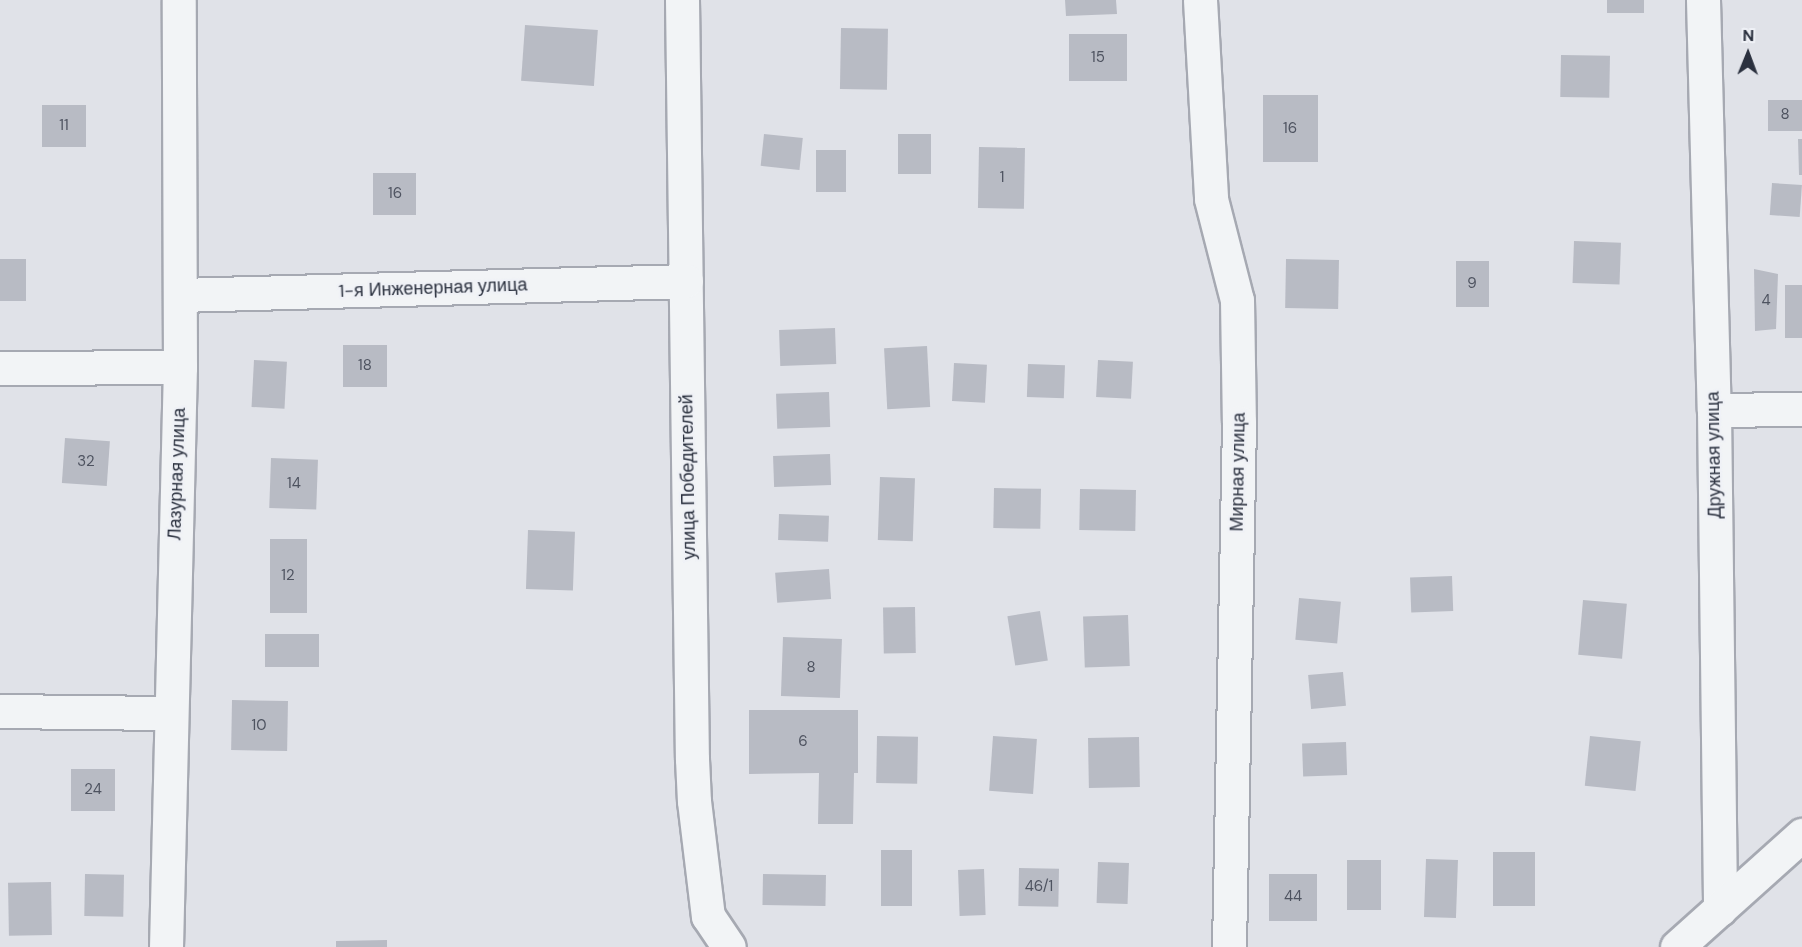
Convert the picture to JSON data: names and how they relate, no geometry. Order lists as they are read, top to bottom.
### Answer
{
  "streets": {
    "street": [
      "1-я Инженерная улица",
      "Дружная улица",
      "Мирная улица",
      "Лазурная улица",
      "улица Победителей"
    ]
  },
  "crossings": [
    ["1-я Инженерная улица", "Лазурная улица"],
    ["1-я Инженерная улица", "улица Победителей"]
  ],
  "house_numbers": [
    "15",
    "8",
    "11",
    "16",
    "1",
    "16",
    "9",
    "4",
    "18",
    "32",
    "14",
    "12",
    "8",
    "10",
    "6",
    "24",
    "46/1",
    "44"
  ],
  "north": "top"
}
